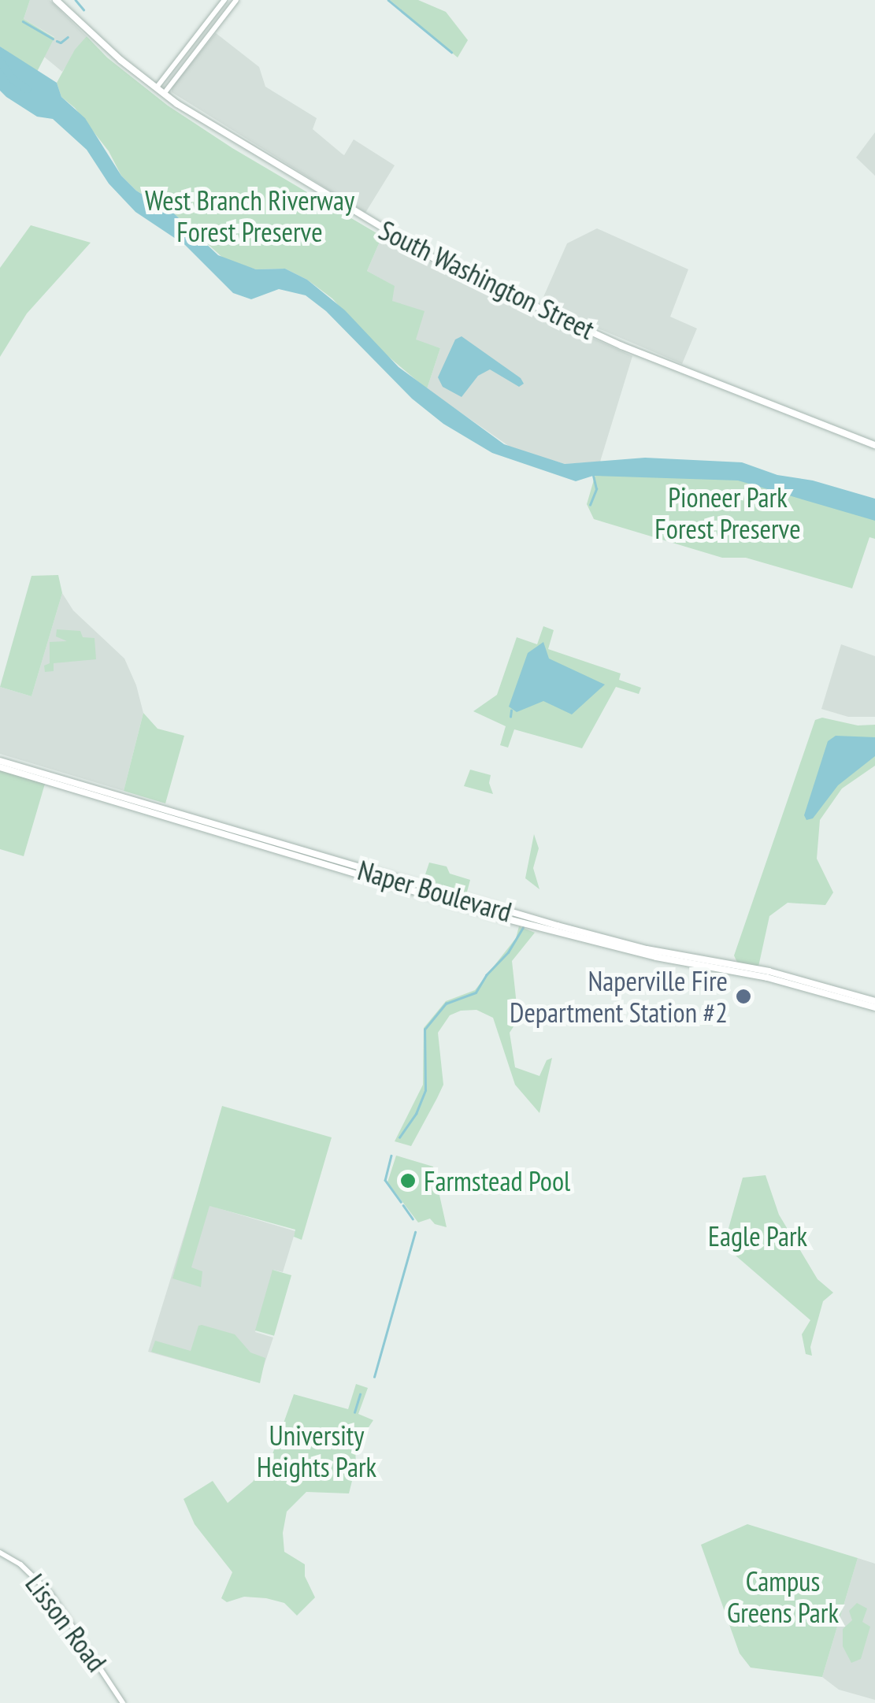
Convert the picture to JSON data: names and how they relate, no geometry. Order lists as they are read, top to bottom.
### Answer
{
  "streets": {
    "main road": ["South Washington Street", "Naper Boulevard"],
    "street": ["Lisson Road"]
  },
  "parks": [
    "West Branch Riverway Forest Preserve",
    "Pioneer Park Forest Preserve",
    "Eagle Park",
    "University Heights Park",
    "Campus Greens Park"
  ],
  "places": ["Naperville Fire Department Station #2", "Farmstead Pool"]
}
